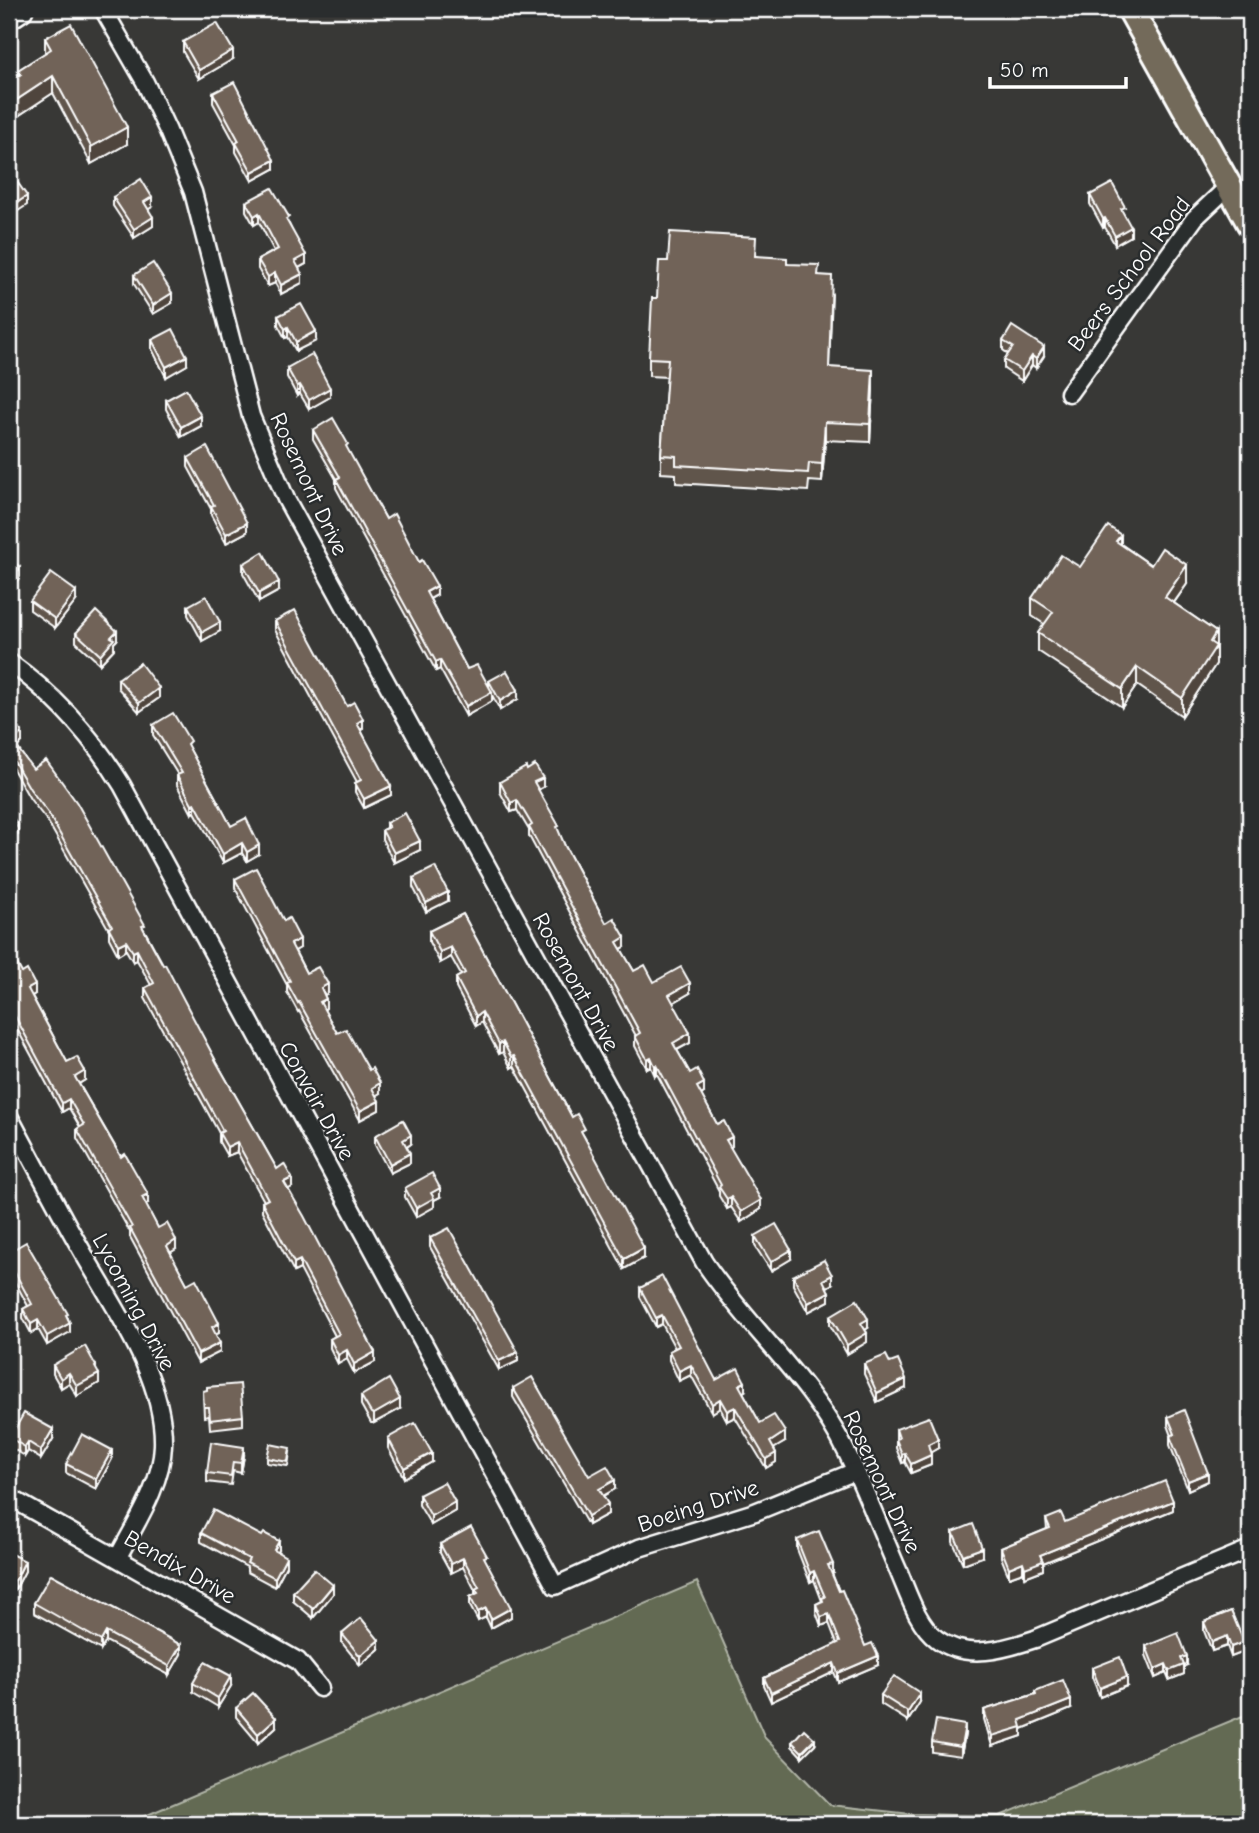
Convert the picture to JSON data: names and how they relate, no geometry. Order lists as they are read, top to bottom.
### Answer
{
  "streets": {
    "street": [
      "Beers School Road",
      "Rosemont Drive",
      "Convair Drive",
      "Lycoming Drive",
      "Boeing Drive",
      "Bendix Drive"
    ]
  },
  "crossings": [
    ["Rosemont Drive", "Boeing Drive"],
    ["Convair Drive", "Boeing Drive"],
    ["Lycoming Drive", "Bendix Drive"]
  ],
  "scale_bar": "50 m"
}
